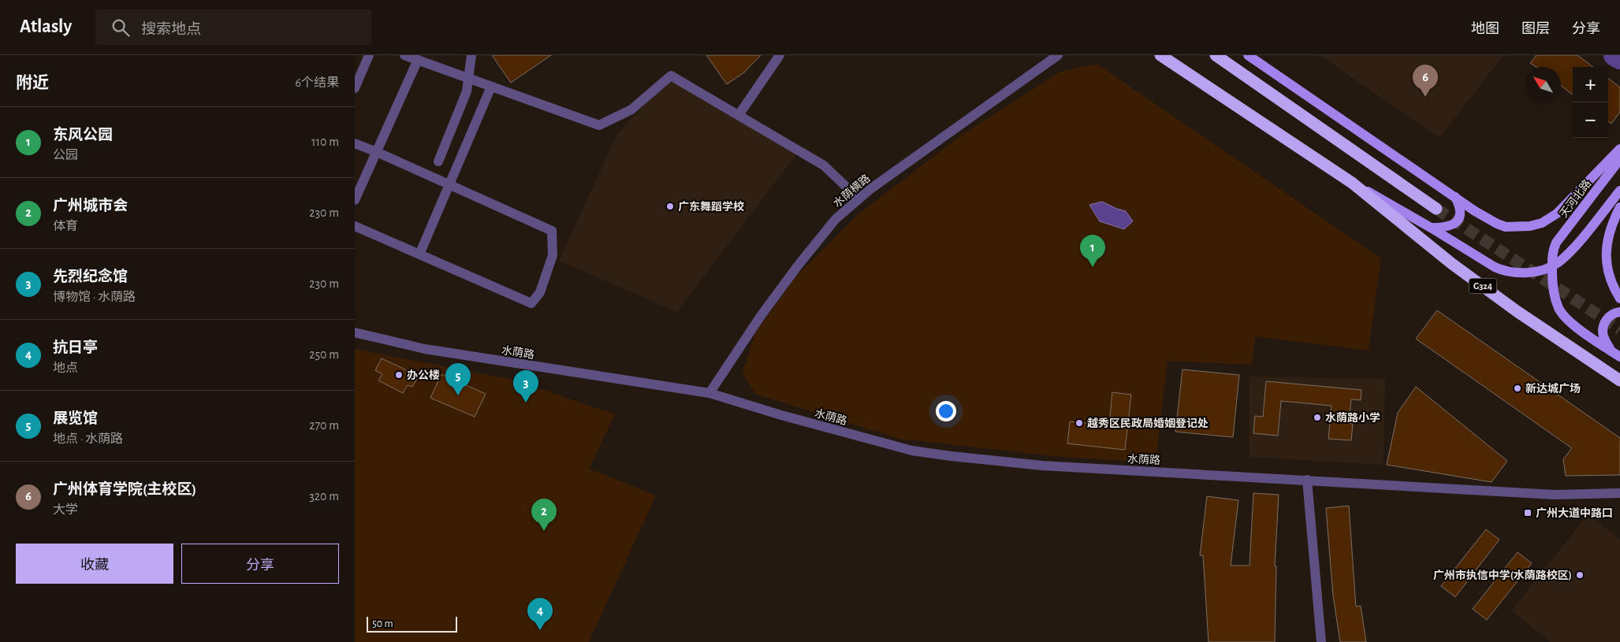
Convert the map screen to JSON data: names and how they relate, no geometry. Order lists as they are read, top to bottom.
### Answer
{
  "streets": {
    "highway": ["G324"],
    "main road": ["天河北路"],
    "street": ["水荫横路", "水荫路"]
  },
  "crossings": [
    ["水荫横路", "水荫路"]
  ],
  "places": {
    "other": [
      "广东舞蹈学校",
      "办公楼",
      "新达城广场",
      "水荫路小学",
      "越秀区民政局婚姻登记处",
      "广州市执信中学(水荫路校区)"
    ],
    "transit": ["广州大道中路口"]
  },
  "scale_bar": "50 m",
  "north": "top left",
  "page": {
    "header": "Atlasly",
    "search": "搜索地点",
    "nav": ["地图", "图层", "分享"],
    "heading": ["附近", "6个结果"],
    "pins": [
      "6",
      "1",
      "5",
      "3",
      "2",
      "4"
    ],
    "map_buttons": ["+", "−"],
    "list": [
      {
        "mark": "1",
        "name": "东风公园",
        "note": "公园",
        "value": "110 m"
      },
      {
        "mark": "2",
        "name": "广州城市会",
        "note": "体育",
        "value": "230 m"
      },
      {
        "mark": "3",
        "name": "先烈纪念馆",
        "note": "博物馆 · 水荫路",
        "value": "230 m"
      },
      {
        "mark": "4",
        "name": "抗日亭",
        "note": "地点",
        "value": "250 m"
      },
      {
        "mark": "5",
        "name": "展览馆",
        "note": "地点 · 水荫路",
        "value": "270 m"
      },
      {
        "mark": "6",
        "name": "广州体育学院(主校区)",
        "note": "大学",
        "value": "320 m"
      }
    ],
    "buttons": ["收藏", "分享"],
    "scale": "50 m"
  }
}
